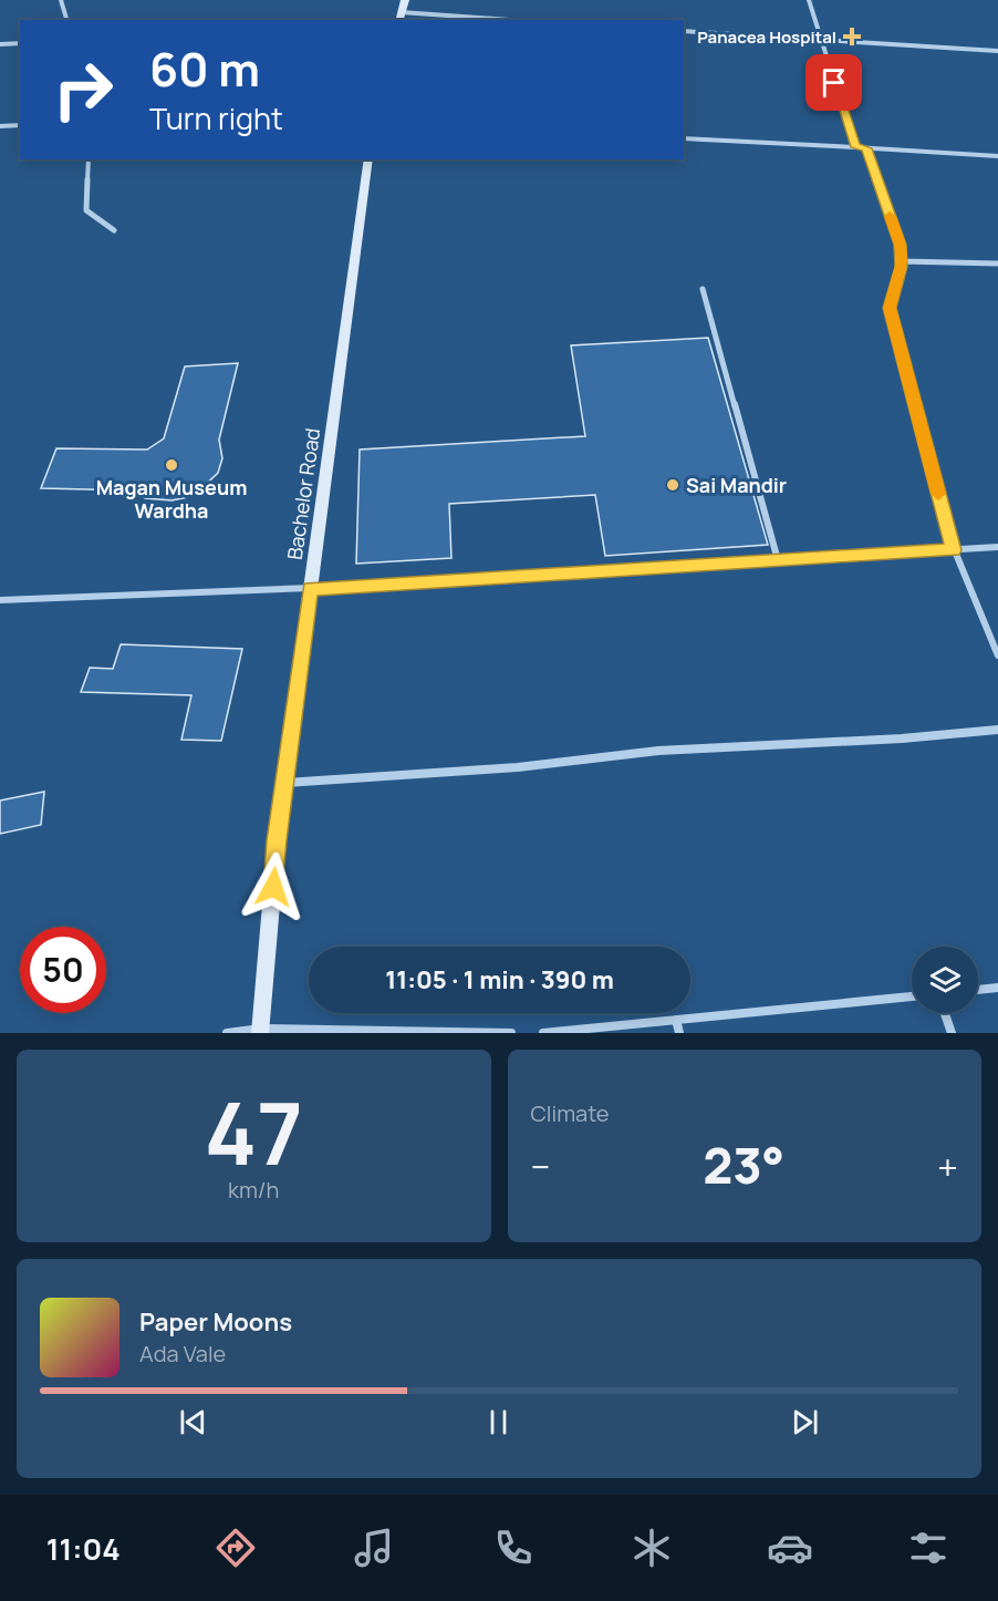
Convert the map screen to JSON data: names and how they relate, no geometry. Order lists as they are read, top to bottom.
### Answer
{
  "streets": {
    "main road": ["Bachelor Road"]
  },
  "places": {
    "health": ["Panacea Hospital"],
    "other": ["Magan Museum Wardha", "Sai Mandir"]
  },
  "page": {
    "turn": ["60 m", "Turn right"],
    "limit": "50",
    "trip": "11:05 · 1 min · 390 m",
    "tile": [
      ["47", "km/h"],
      "Climate"
    ],
    "heat": ["−", "23°", "+"],
    "song": ["Paper Moons", "Ada Vale"],
    "tabs": "11:04"
  }
}
